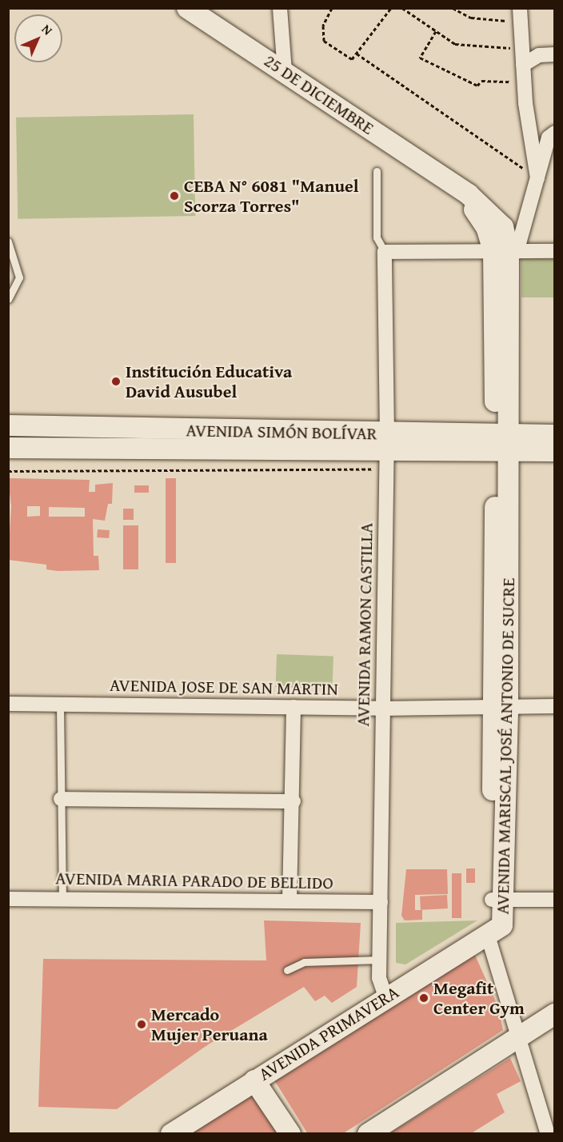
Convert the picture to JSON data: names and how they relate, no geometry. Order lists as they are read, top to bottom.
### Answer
{
  "streets": {
    "street": [
      "25 DE DICIEMBRE",
      "AVENIDA SIMÓN BOLÍVAR",
      "AVENIDA RAMON CASTILLA",
      "AVENIDA JOSE DE SAN MARTIN",
      "AVENIDA MARISCAL JOSÉ ANTONIO DE SUCRE",
      "AVENIDA MARIA PARADO DE BELLIDO",
      "AVENIDA PRIMAVERA"
    ]
  },
  "crossings": [
    ["25 DE DICIEMBRE", "AVENIDA MARISCAL JOSÉ ANTONIO DE SUCRE"],
    ["AVENIDA SIMÓN BOLÍVAR", "AVENIDA RAMON CASTILLA"],
    ["AVENIDA SIMÓN BOLÍVAR", "AVENIDA MARISCAL JOSÉ ANTONIO DE SUCRE"],
    ["AVENIDA RAMON CASTILLA", "AVENIDA JOSE DE SAN MARTIN"],
    ["AVENIDA RAMON CASTILLA", "AVENIDA MARIA PARADO DE BELLIDO"],
    ["AVENIDA RAMON CASTILLA", "AVENIDA PRIMAVERA"],
    ["AVENIDA JOSE DE SAN MARTIN", "AVENIDA MARISCAL JOSÉ ANTONIO DE SUCRE"],
    ["AVENIDA MARISCAL JOSÉ ANTONIO DE SUCRE", "AVENIDA PRIMAVERA"]
  ],
  "places": [
    "CEBA N° 6081 \"Manuel Scorza Torres\"",
    "Institución Educativa David Ausubel",
    "Megafit Center Gym",
    "Mercado Mujer Peruana"
  ],
  "north": "top right"
}
